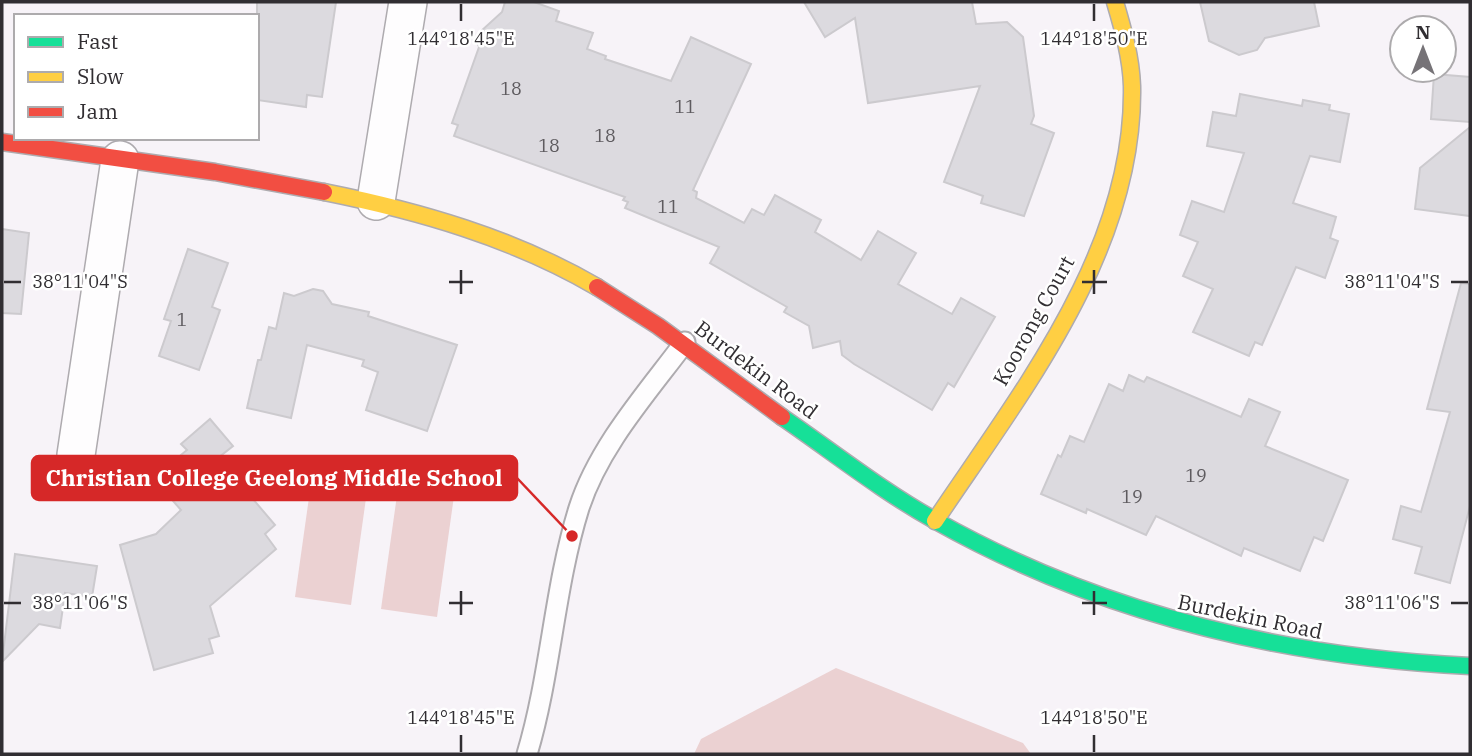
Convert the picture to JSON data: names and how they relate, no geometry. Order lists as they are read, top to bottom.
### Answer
{
  "streets": {
    "street": ["Koorong Court", "Burdekin Road"]
  },
  "crossings": [
    ["Koorong Court", "Burdekin Road"]
  ],
  "places": ["Christian College Geelong Middle School"],
  "house_numbers": [
    "18",
    "11",
    "18",
    "18",
    "11",
    "1",
    "19",
    "19"
  ],
  "legend": ["Fast", "Slow", "Jam"],
  "north": "top",
  "coordinates": [
    "144°18'45\"E",
    "144°18'50\"E",
    "38°11'04\"S",
    "38°11'06\"S"
  ]
}
